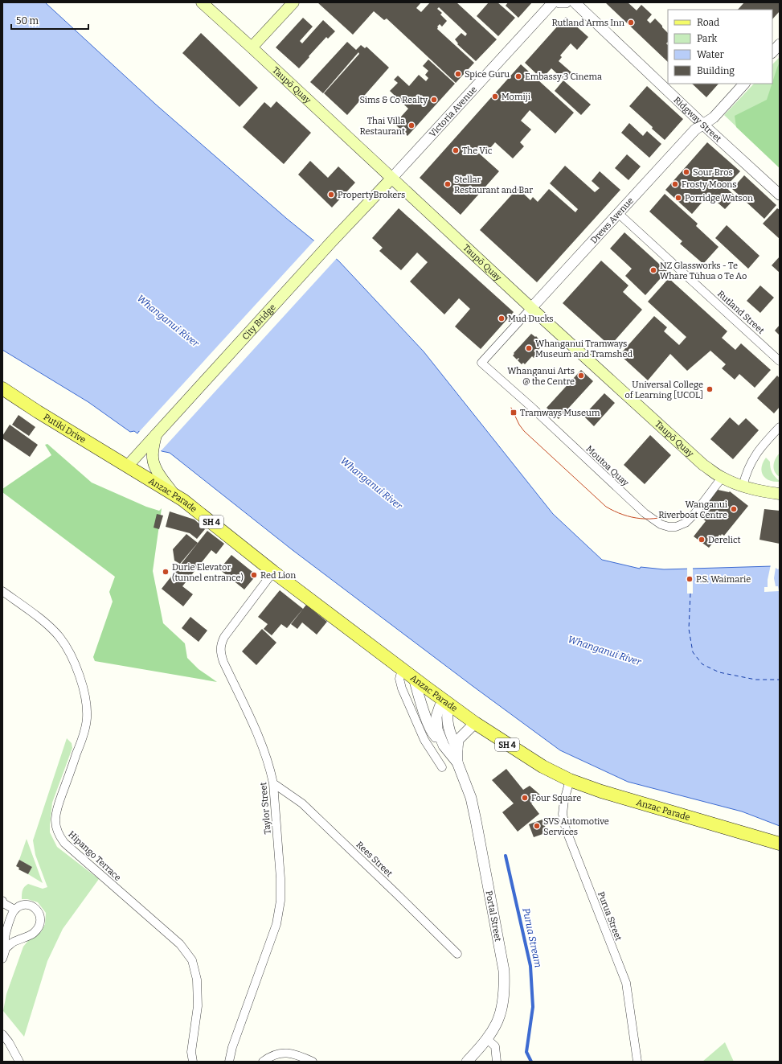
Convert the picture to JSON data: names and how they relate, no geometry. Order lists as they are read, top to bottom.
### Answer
{
  "streets": {
    "main road": [
      "Taupō Quay",
      "City Bridge",
      "Putiki Drive",
      "Anzac Parade",
      "SH 4"
    ],
    "street": [
      "Victoria Avenue",
      "Ridgway Street",
      "Drews Avenue",
      "Rutland Street",
      "Moutoa Quay",
      "Taylor Street",
      "Hipango Terrace",
      "Rees Street",
      "Portal Street",
      "Purua Street"
    ]
  },
  "crossings": [
    ["Taupō Quay", "Victoria Avenue"],
    ["Taupō Quay", "Drews Avenue"],
    ["Taupō Quay", "City Bridge"],
    ["Taupō Quay", "Moutoa Quay"],
    ["Victoria Avenue", "City Bridge"],
    ["Ridgway Street", "Drews Avenue"],
    ["Drews Avenue", "Rutland Street"],
    ["Drews Avenue", "Moutoa Quay"],
    ["City Bridge", "Putiki Drive"],
    ["City Bridge", "Anzac Parade"],
    ["Putiki Drive", "Anzac Parade"],
    ["Anzac Parade", "Taylor Street"],
    ["Anzac Parade", "Portal Street"],
    ["Anzac Parade", "Purua Street"],
    ["Taylor Street", "Rees Street"]
  ],
  "water": ["Whanganui River", "Purua Stream"],
  "places": {
    "other": [
      "Rutland Arms Inn",
      "Spice Guru",
      "Embassy 3 Cinema",
      "Momiji",
      "Sims & Co Realty",
      "Thai Villa Restaurant",
      "The Vic",
      "Sour Bros",
      "Stellar Restaurant and Bar",
      "Frosty Moons",
      "PropertyBrokers",
      "Porridge Watson",
      "NZ Glassworks - Te Whare Tūhua o Te Ao",
      "Mud Ducks",
      "Whanganui Tramways Museum and Tramshed",
      "Whanganui Arts @ the Centre",
      "Universal College of Learning [UCOL]",
      "Wanganui Riverboat Centre",
      "Derelict",
      "Durie Elevator (tunnel entrance)",
      "Red Lion",
      "P.S. Waimarie",
      "Four Square",
      "SVS Automotive Services"
    ],
    "transit": ["Tramways Museum"]
  },
  "legend": [
    "Road",
    "Park",
    "Water",
    "Building"
  ],
  "scale_bar": "50 m"
}
